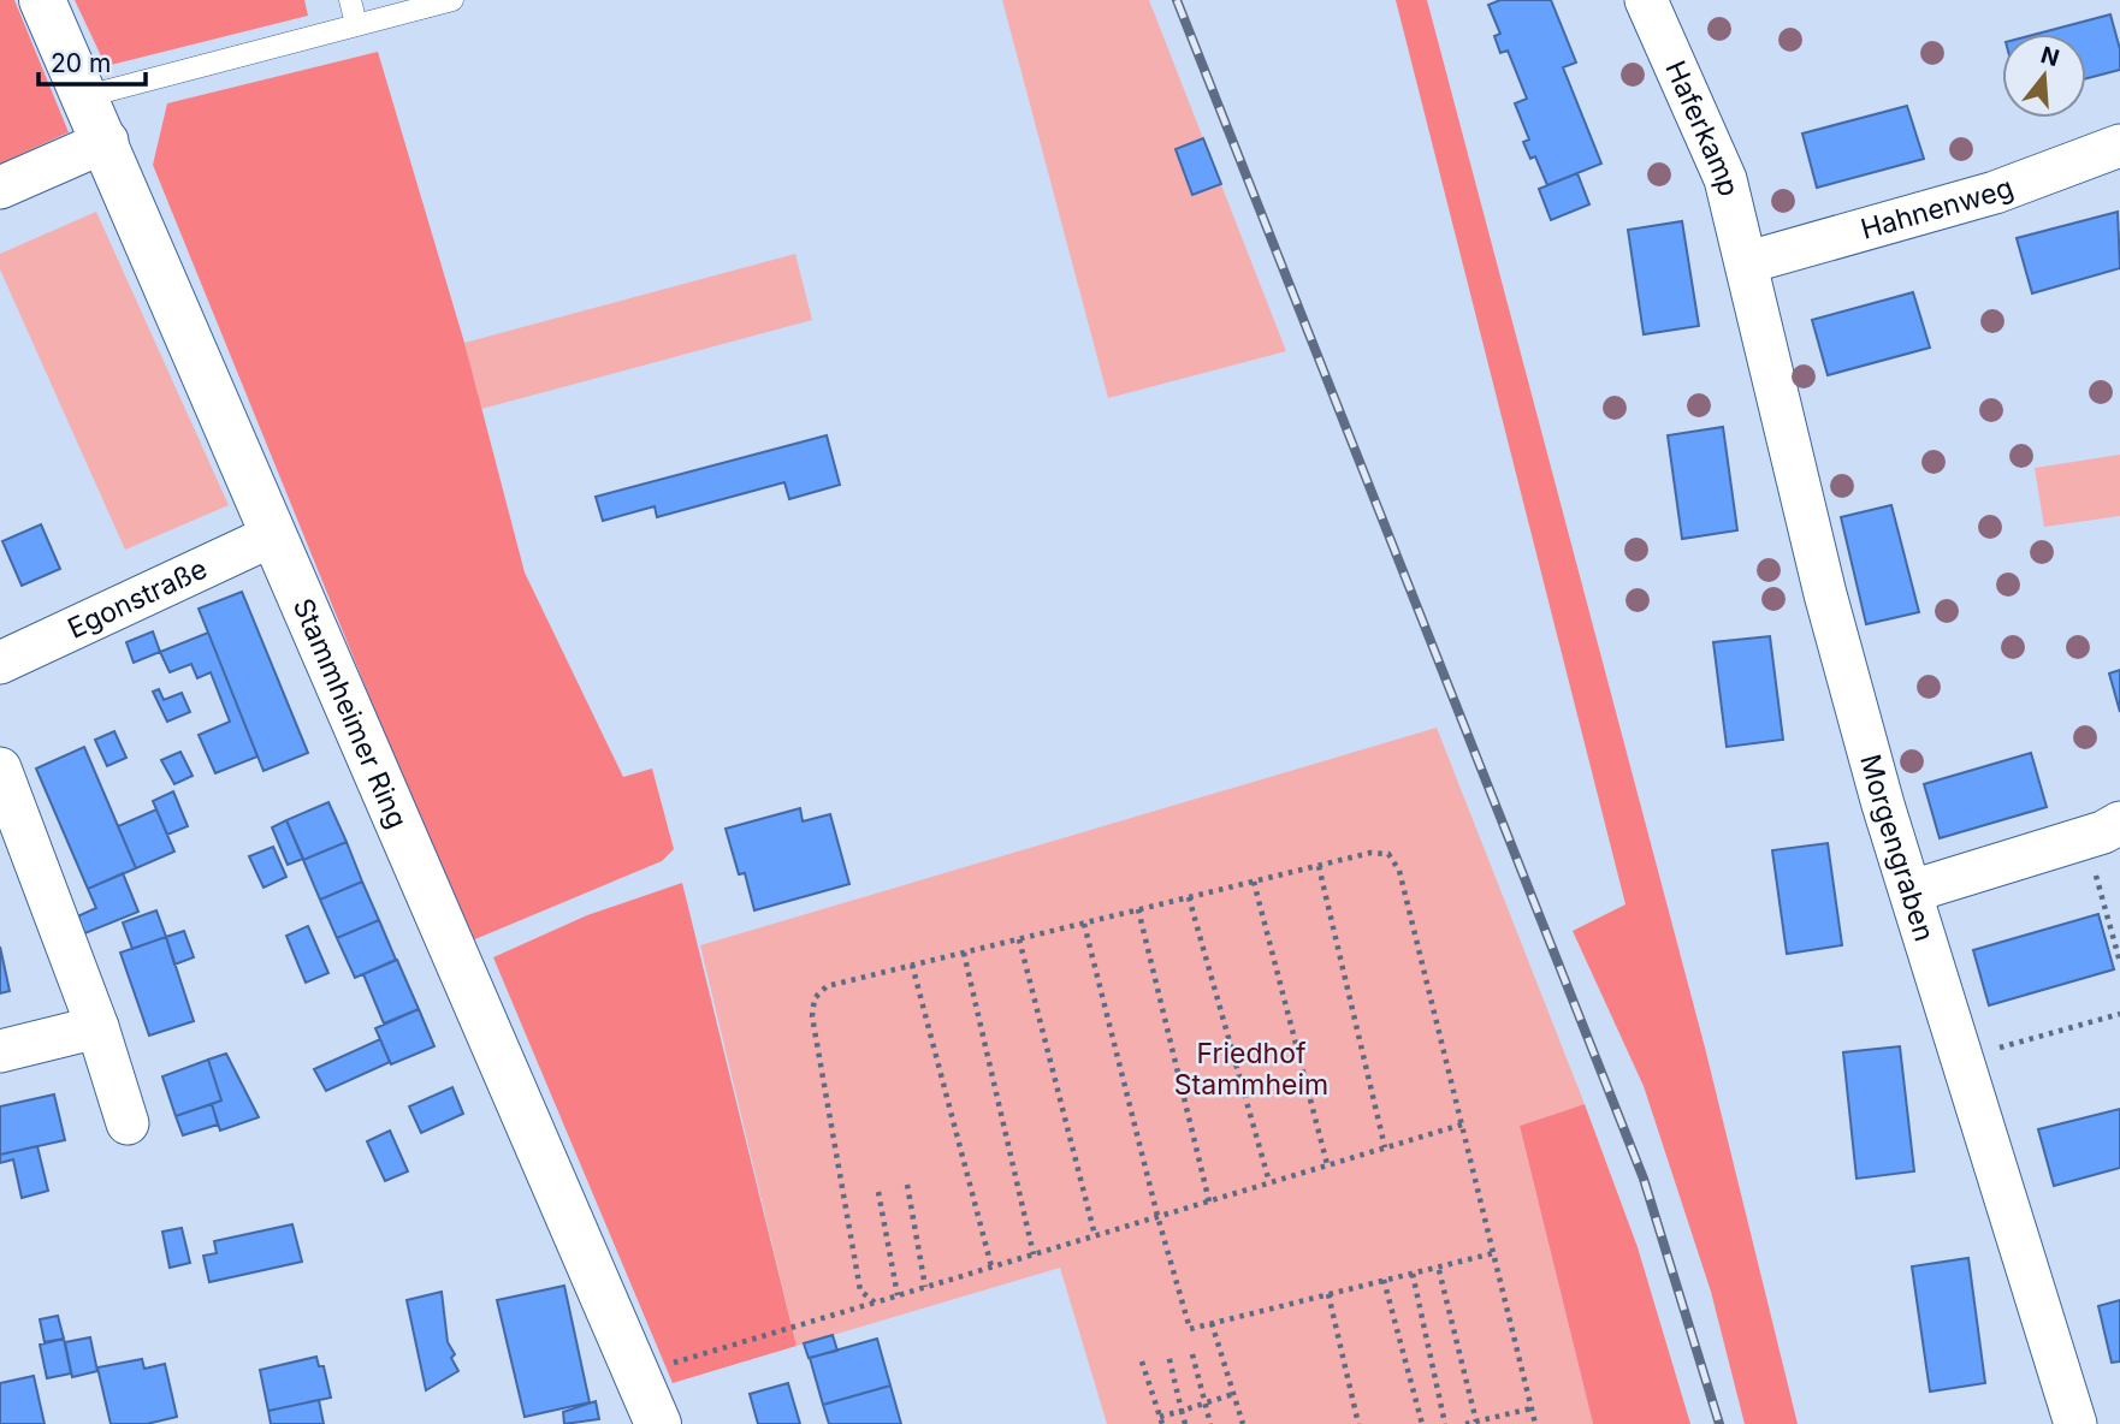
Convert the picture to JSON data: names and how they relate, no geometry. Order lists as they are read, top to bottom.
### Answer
{
  "streets": {
    "street": [
      "Haferkamp",
      "Hahnenweg",
      "Egonstraße",
      "Stammheimer Ring",
      "Morgengraben"
    ]
  },
  "crossings": [
    ["Haferkamp", "Hahnenweg"],
    ["Haferkamp", "Morgengraben"],
    ["Hahnenweg", "Morgengraben"],
    ["Egonstraße", "Stammheimer Ring"]
  ],
  "parks": ["Friedhof Stammheim"],
  "scale_bar": "20 m",
  "north": "top"
}
